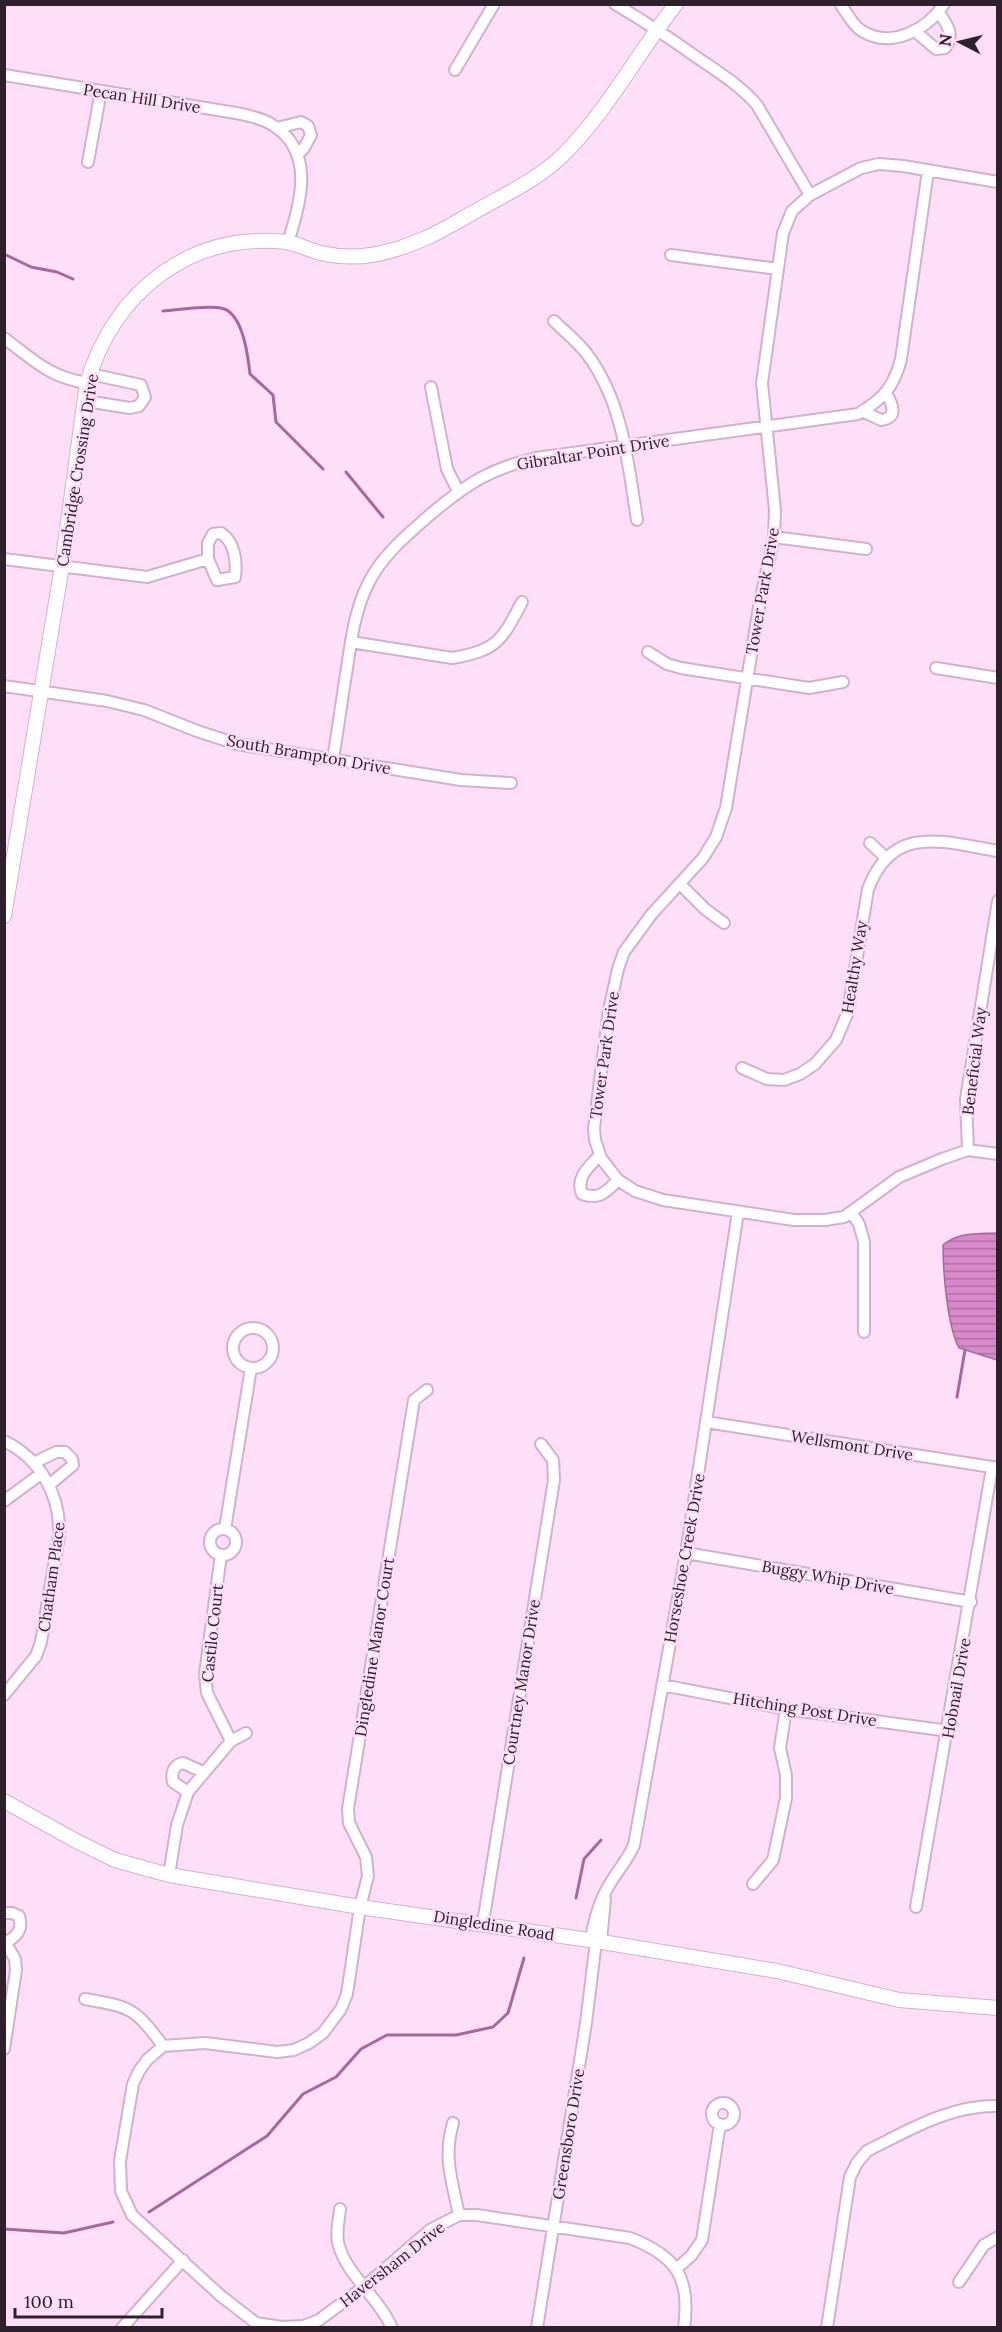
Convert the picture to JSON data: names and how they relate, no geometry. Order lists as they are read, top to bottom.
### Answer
{
  "streets": {
    "street": [
      "Pecan Hill Drive",
      "Gibraltar Point Drive",
      "Cambridge Crossing Drive",
      "Tower Park Drive",
      "South Brampton Drive",
      "Healthy Way",
      "Beneficial Way",
      "Wellsmont Drive",
      "Horseshoe Creek Drive",
      "Chatham Place",
      "Buggy Whip Drive",
      "Castilo Court",
      "Dingledine Manor Court",
      "Courtney Manor Drive",
      "Hobnail Drive",
      "Hitching Post Drive",
      "Dingledine Road",
      "Greensboro Drive",
      "Haversham Drive"
    ]
  },
  "crossings": [
    ["Pecan Hill Drive", "Cambridge Crossing Drive"],
    ["Gibraltar Point Drive", "Tower Park Drive"],
    ["Gibraltar Point Drive", "South Brampton Drive"],
    ["Cambridge Crossing Drive", "South Brampton Drive"],
    ["Tower Park Drive", "Beneficial Way"],
    ["Tower Park Drive", "Horseshoe Creek Drive"],
    ["Wellsmont Drive", "Horseshoe Creek Drive"],
    ["Wellsmont Drive", "Hobnail Drive"],
    ["Horseshoe Creek Drive", "Buggy Whip Drive"],
    ["Horseshoe Creek Drive", "Hitching Post Drive"],
    ["Horseshoe Creek Drive", "Dingledine Road"],
    ["Horseshoe Creek Drive", "Greensboro Drive"],
    ["Buggy Whip Drive", "Hobnail Drive"],
    ["Dingledine Manor Court", "Dingledine Road"],
    ["Courtney Manor Drive", "Dingledine Road"],
    ["Hobnail Drive", "Hitching Post Drive"],
    ["Dingledine Road", "Greensboro Drive"],
    ["Greensboro Drive", "Haversham Drive"]
  ],
  "scale_bar": "100 m",
  "north": "left"
}
